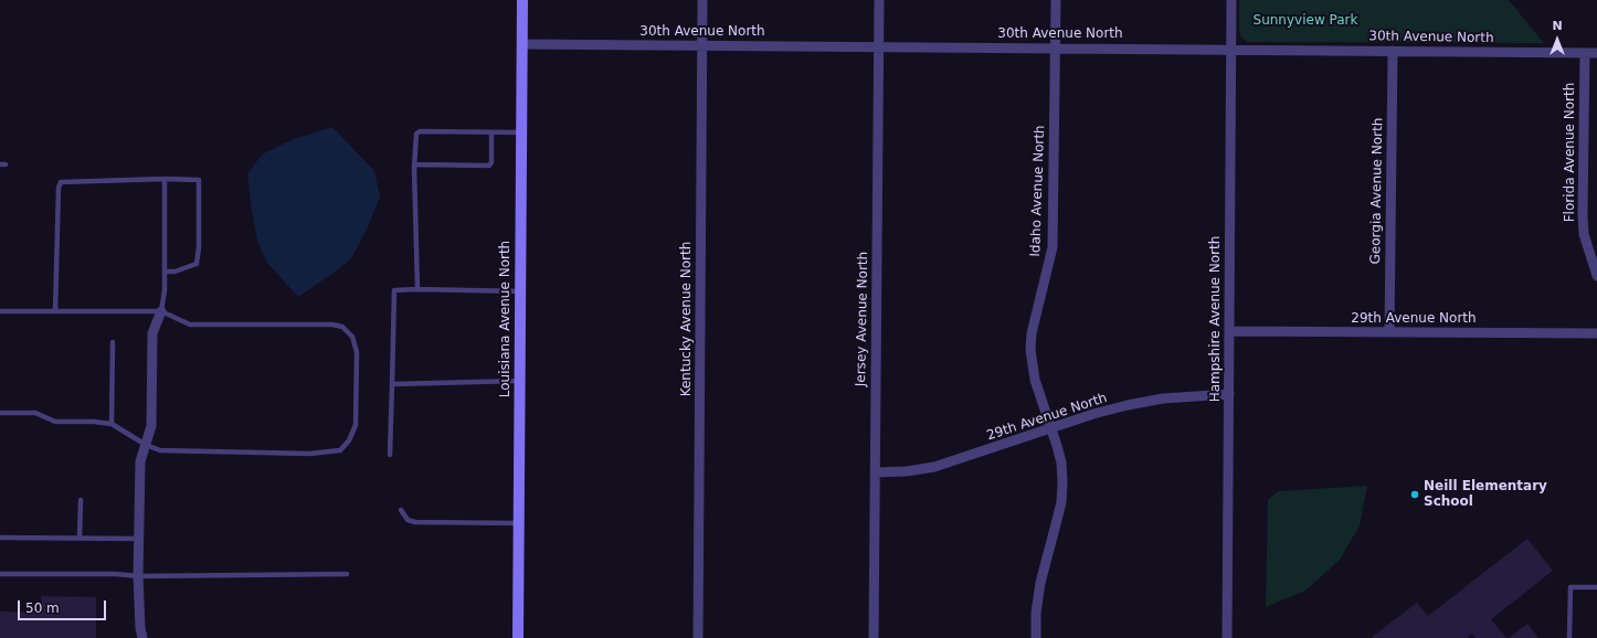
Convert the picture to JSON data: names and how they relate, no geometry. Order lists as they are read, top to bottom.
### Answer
{
  "streets": {
    "street": [
      "30th Avenue North",
      "Florida Avenue North",
      "Idaho Avenue North",
      "Georgia Avenue North",
      "Louisiana Avenue North",
      "Kentucky Avenue North",
      "Jersey Avenue North",
      "Hampshire Avenue North",
      "29th Avenue North"
    ]
  },
  "crossings": [
    ["30th Avenue North", "Florida Avenue North"],
    ["30th Avenue North", "Idaho Avenue North"],
    ["30th Avenue North", "Georgia Avenue North"],
    ["30th Avenue North", "Louisiana Avenue North"],
    ["30th Avenue North", "Kentucky Avenue North"],
    ["30th Avenue North", "Jersey Avenue North"],
    ["30th Avenue North", "Hampshire Avenue North"],
    ["Idaho Avenue North", "29th Avenue North"],
    ["Georgia Avenue North", "29th Avenue North"],
    ["Jersey Avenue North", "29th Avenue North"],
    ["Hampshire Avenue North", "29th Avenue North"]
  ],
  "parks": ["Sunnyview Park"],
  "places": ["Neill Elementary School"],
  "scale_bar": "50 m",
  "north": "top"
}
